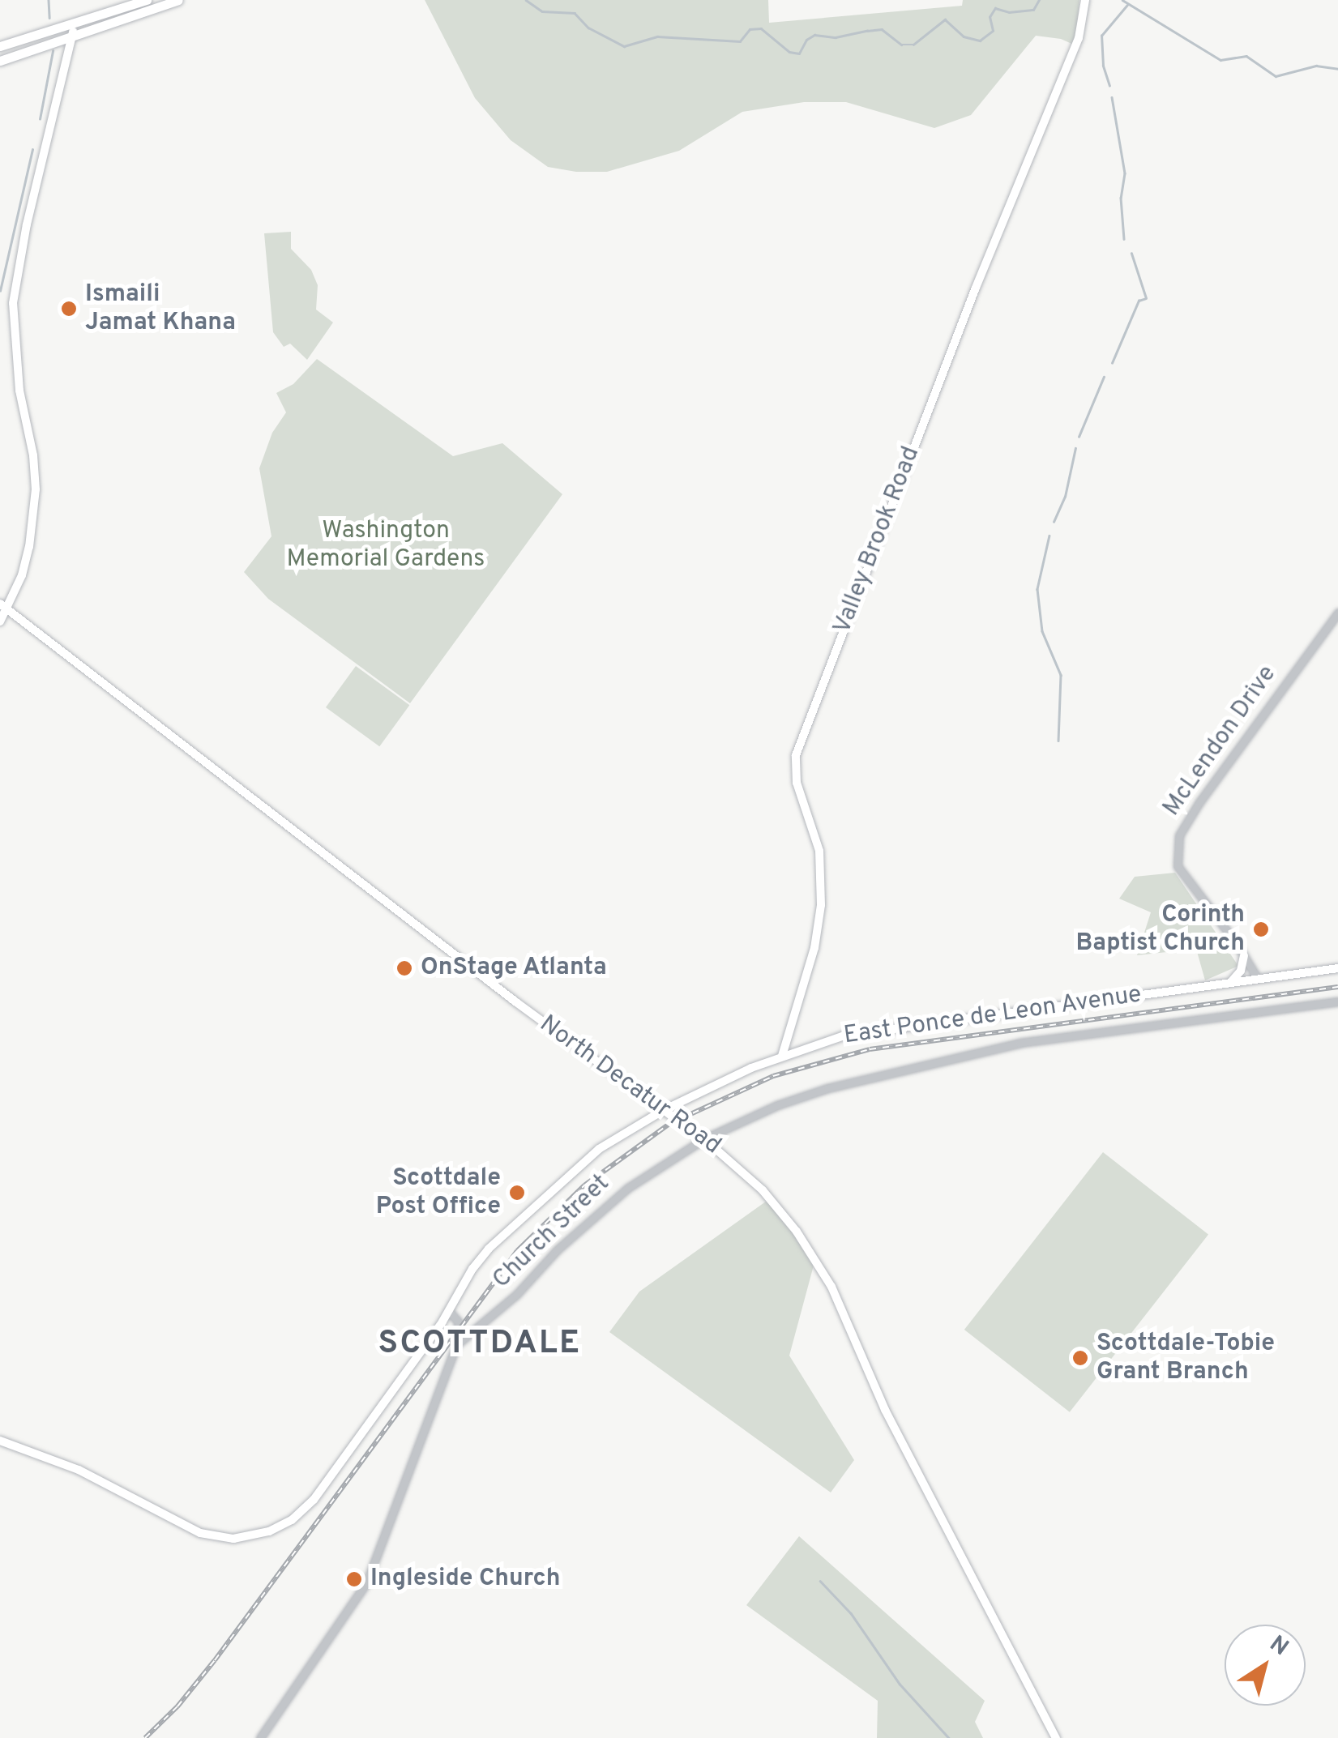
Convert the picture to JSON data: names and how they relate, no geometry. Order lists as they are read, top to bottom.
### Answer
{
  "streets": {
    "main road": ["Valley Brook Road", "East Ponce de Leon Avenue", "North Decatur Road"],
    "street": ["McLendon Drive", "Church Street"]
  },
  "crossings": [
    ["Valley Brook Road", "East Ponce de Leon Avenue"],
    ["McLendon Drive", "East Ponce de Leon Avenue"],
    ["East Ponce de Leon Avenue", "North Decatur Road"],
    ["North Decatur Road", "Church Street"]
  ],
  "districts": ["SCOTTDALE"],
  "parks": ["Washington Memorial Gardens"],
  "places": [
    "Ismaili Jamat Khana",
    "Corinth Baptist Church",
    "OnStage Atlanta",
    "Scottdale Post Office",
    "Scottdale-Tobie Grant Branch",
    "Ingleside Church"
  ],
  "north": "top right"
}
